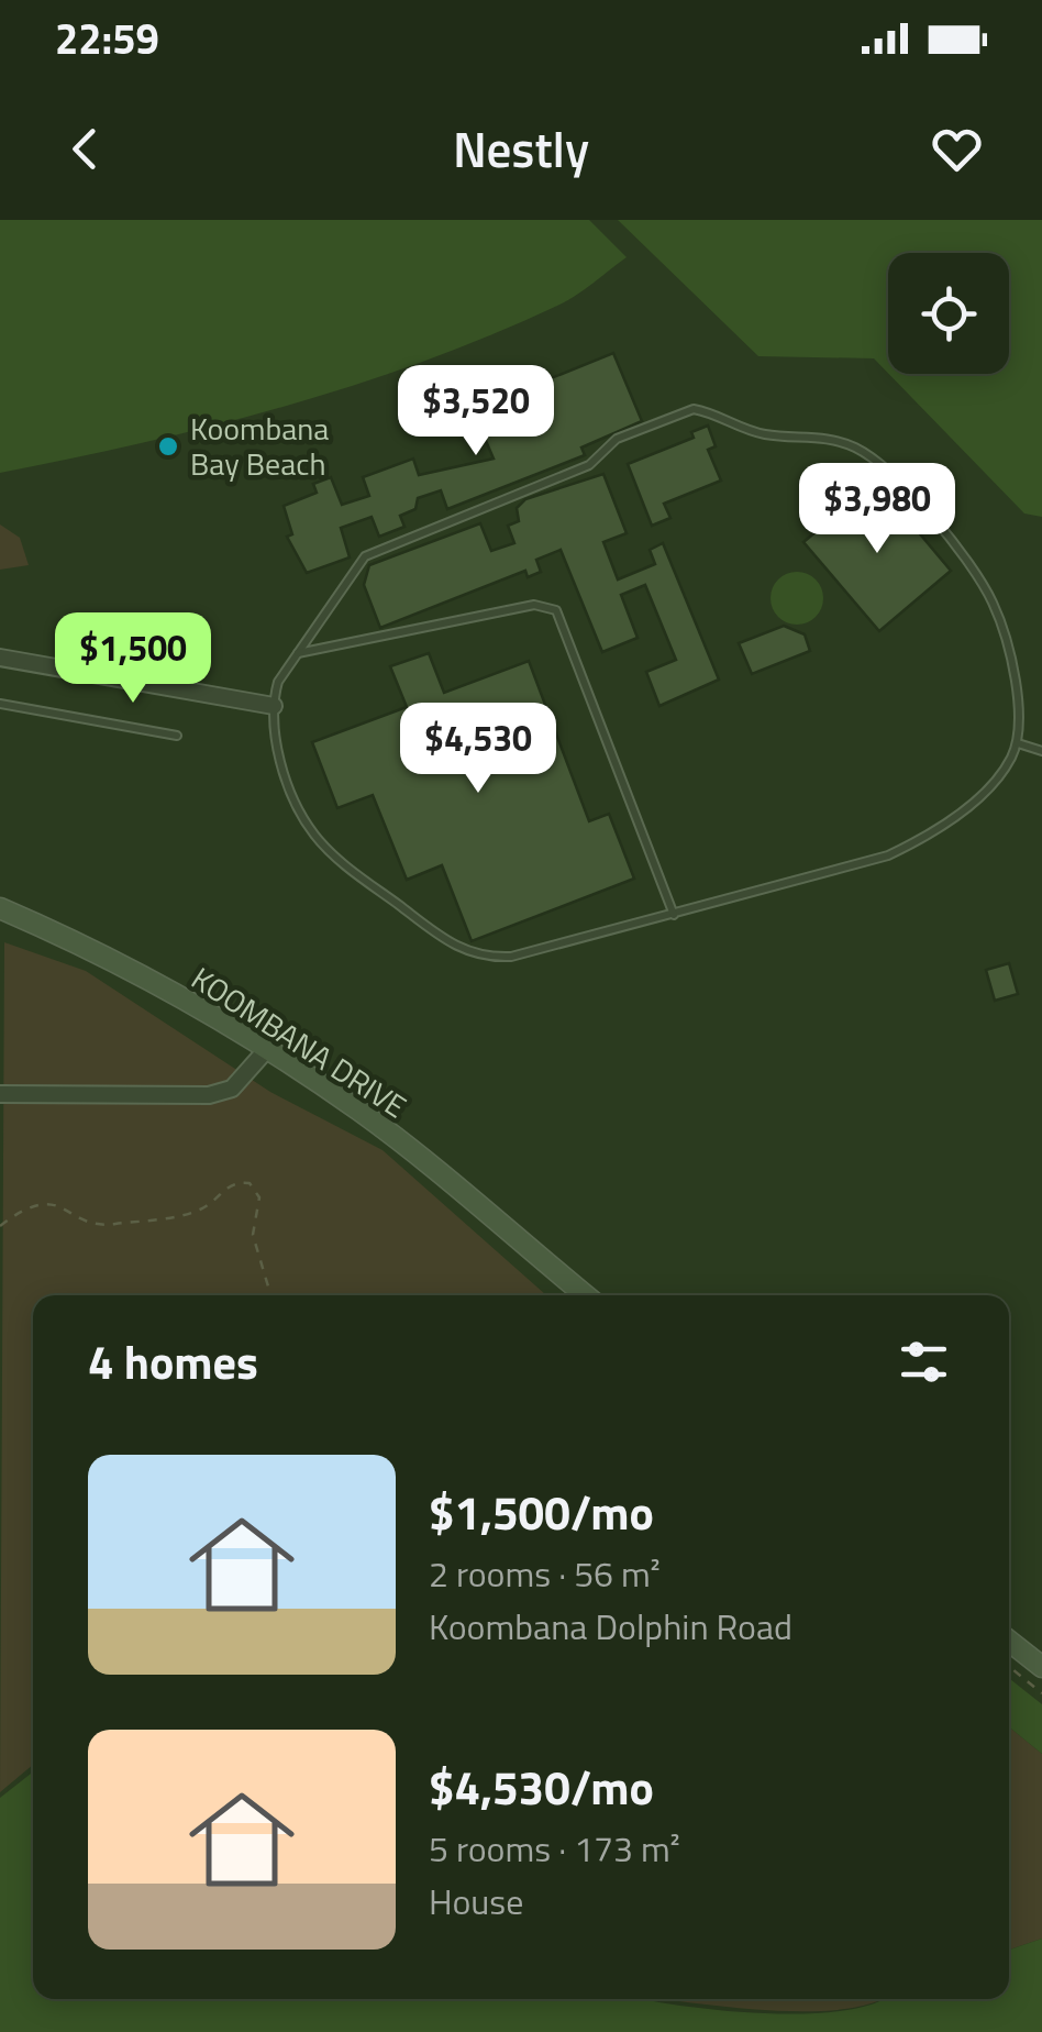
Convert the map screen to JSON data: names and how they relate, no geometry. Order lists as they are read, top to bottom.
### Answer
{
  "streets": {
    "main road": ["KOOMBANA DRIVE"]
  },
  "places": ["Koombana Bay Beach"],
  "page": {
    "status": "22:59",
    "header": "Nestly",
    "price": [
      "$3,520",
      "$3,980",
      "$1,500",
      "$4,530"
    ],
    "heading": "4 homes",
    "list": [
      {
        "name": "$1,500/mo",
        "note": "2 rooms · 56 m² · Koombana Dolphin Road"
      },
      {
        "name": "$4,530/mo",
        "note": "5 rooms · 173 m² · House"
      }
    ]
  }
}
